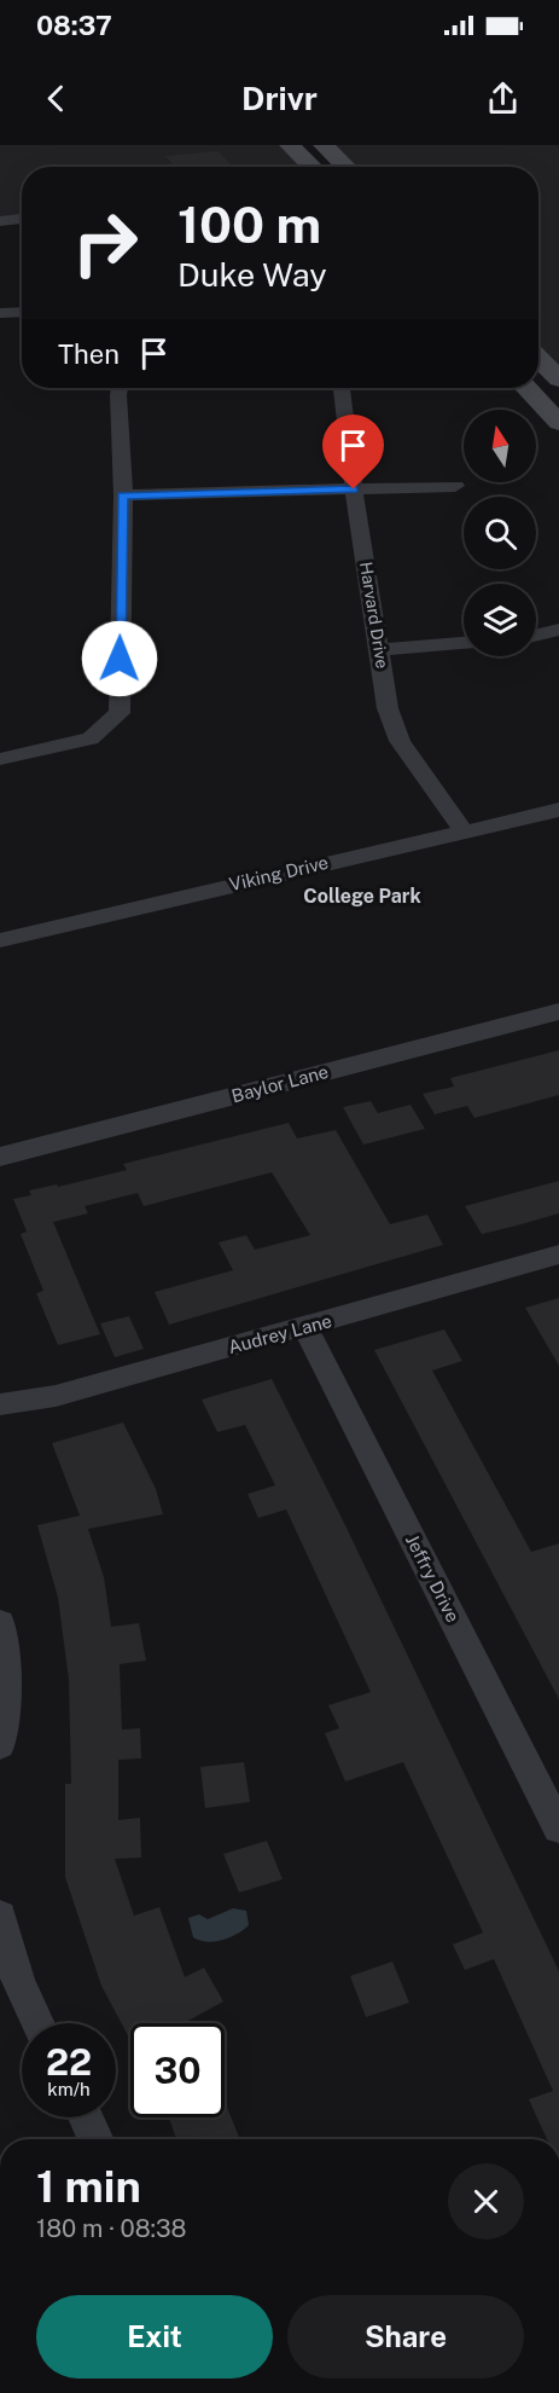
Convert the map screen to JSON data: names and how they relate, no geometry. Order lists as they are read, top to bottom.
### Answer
{
  "streets": {
    "street": [
      "Harvard Drive",
      "Viking Drive",
      "Baylor Lane",
      "Audrey Lane",
      "Jeffry Drive"
    ]
  },
  "crossings": [
    ["Harvard Drive", "Viking Drive"],
    ["Audrey Lane", "Jeffry Drive"]
  ],
  "districts": ["College Park"],
  "north": "top",
  "page": {
    "status": "08:37",
    "header": "Drivr",
    "turn": ["100 m", "Duke Way"],
    "then": "Then",
    "speed": "22 km/h",
    "limit": "30",
    "heading": ["1 min", "180 m · 08:38"],
    "buttons": ["Exit", "Share"]
  }
}
